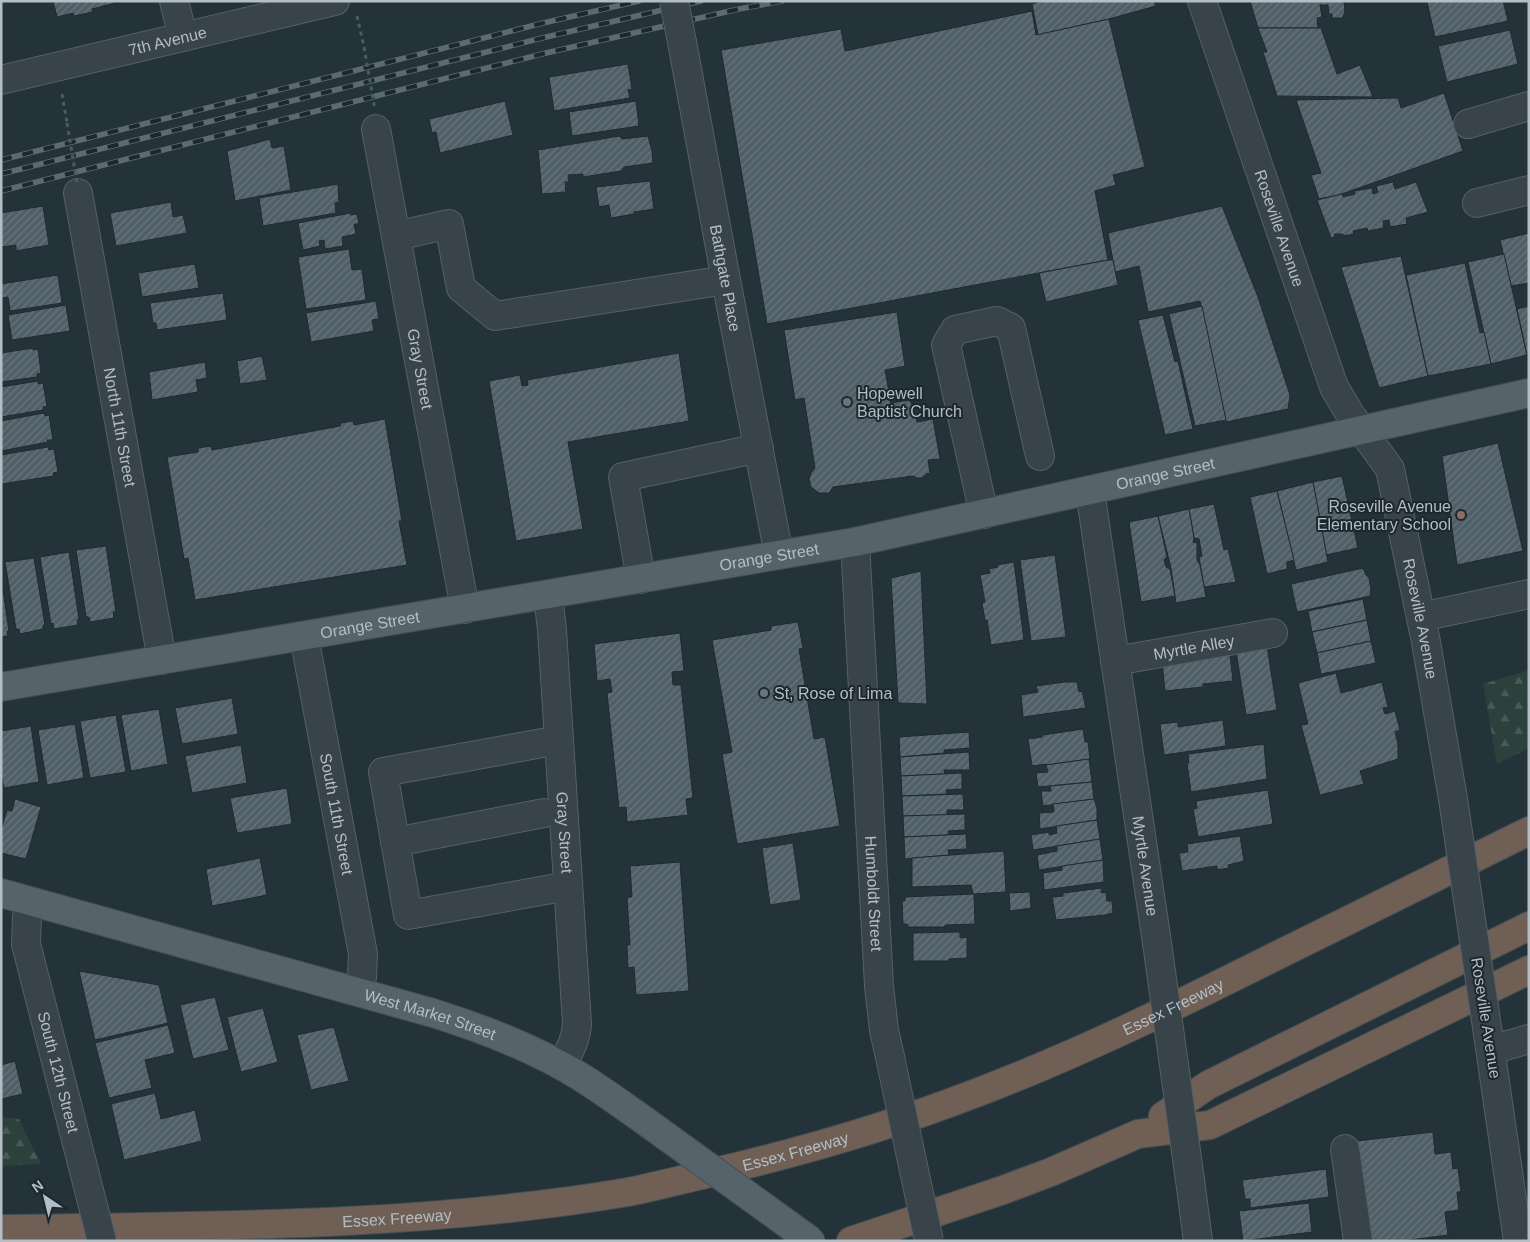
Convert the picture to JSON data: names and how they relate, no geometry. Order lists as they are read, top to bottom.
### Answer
{
  "streets": {
    "highway": ["Essex Freeway"],
    "main road": ["Orange Street", "West Market Street"],
    "street": [
      "7th Avenue",
      "Roseville Avenue",
      "Bathgate Place",
      "Gray Street",
      "North 11th Street",
      "Myrtle Alley",
      "South 11th Street",
      "Myrtle Avenue",
      "Humboldt Street",
      "South 12th Street"
    ]
  },
  "crossings": [
    ["Roseville Avenue", "Orange Street"],
    ["Bathgate Place", "Orange Street"],
    ["Gray Street", "Orange Street"],
    ["Gray Street", "West Market Street"],
    ["North 11th Street", "Orange Street"],
    ["Orange Street", "South 11th Street"],
    ["Orange Street", "Myrtle Avenue"],
    ["Orange Street", "Humboldt Street"],
    ["Myrtle Alley", "Myrtle Avenue"],
    ["South 11th Street", "West Market Street"],
    ["West Market Street", "South 12th Street"]
  ],
  "places": ["Hopewell Baptist Church", "Roseville Avenue Elementary School", "St, Rose of Lima"],
  "north": "top left"
}
